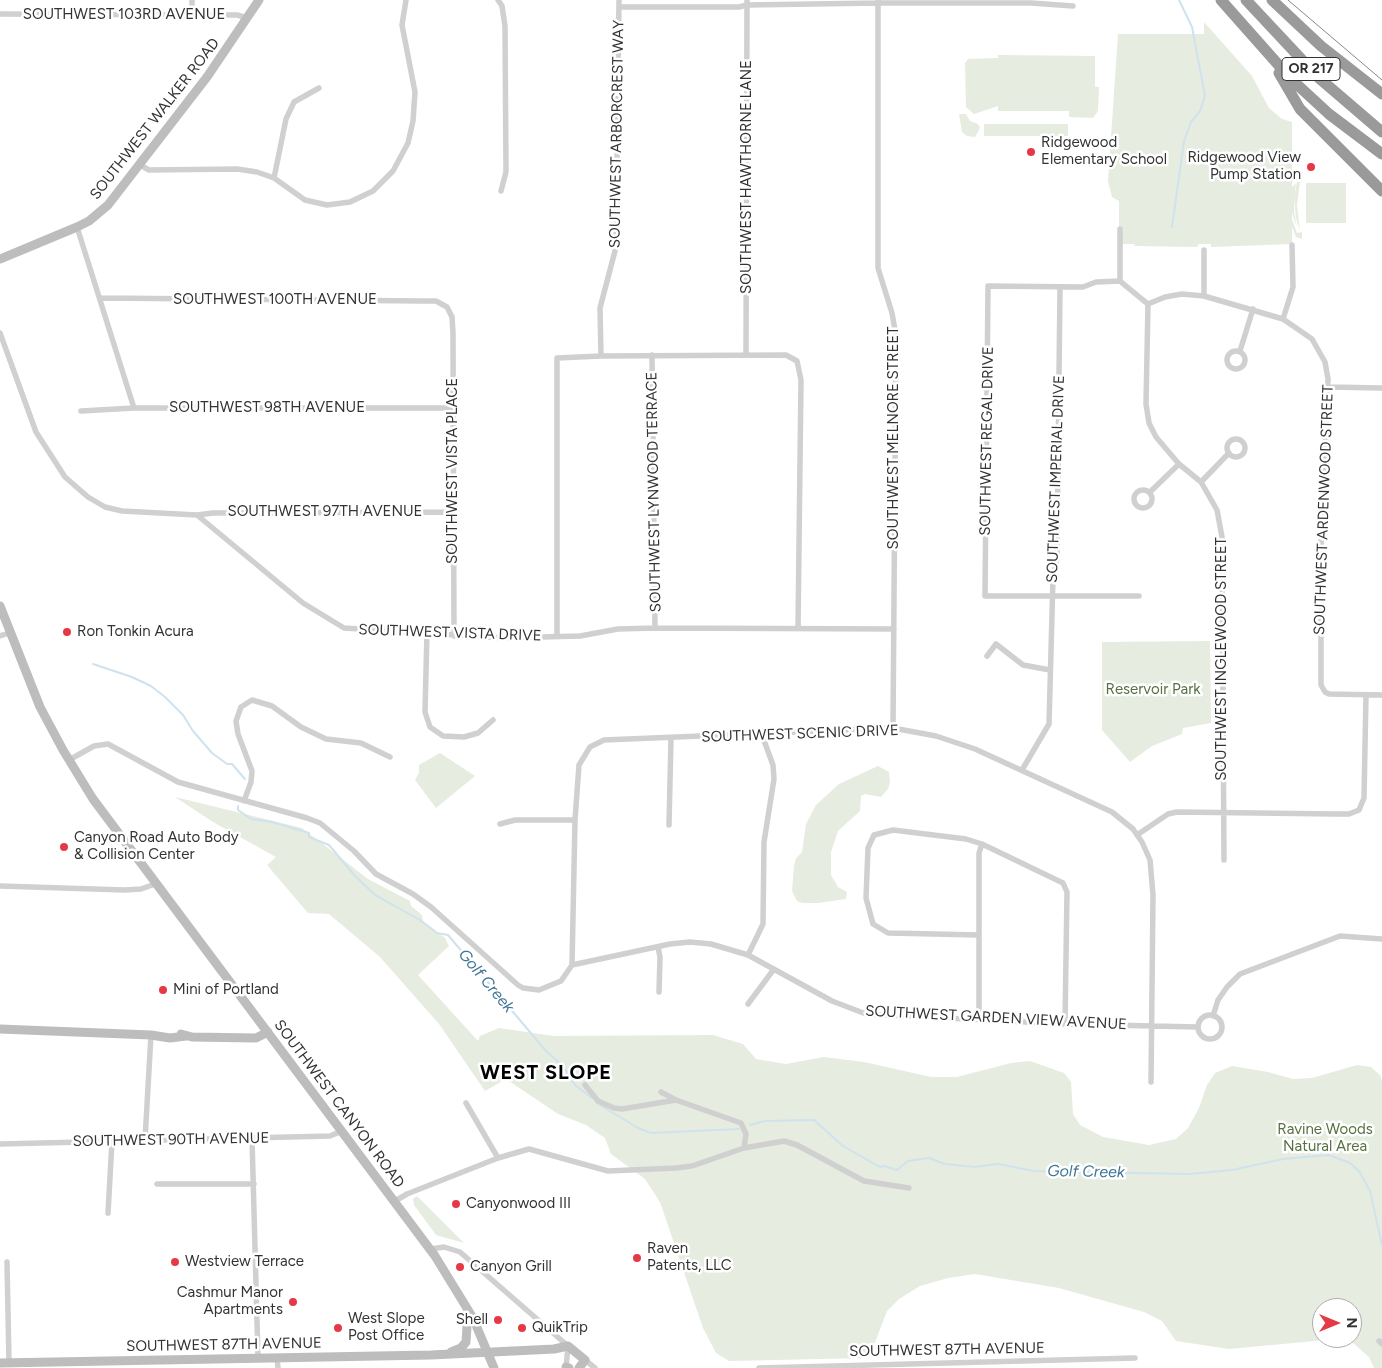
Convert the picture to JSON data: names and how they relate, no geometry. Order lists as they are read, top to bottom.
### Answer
{
  "streets": {
    "highway": ["OR 217"],
    "main road": ["SOUTHWEST WALKER ROAD", "SOUTHWEST CANYON ROAD", "SOUTHWEST 87TH AVENUE"],
    "street": [
      "SOUTHWEST 103RD AVENUE",
      "SOUTHWEST ARBORCREST WAY",
      "SOUTHWEST HAWTHORNE LANE",
      "SOUTHWEST 100TH AVENUE",
      "SOUTHWEST 98TH AVENUE",
      "SOUTHWEST MELNORE STREET",
      "SOUTHWEST REGAL DRIVE",
      "SOUTHWEST VISTA PLACE",
      "SOUTHWEST IMPERIAL DRIVE",
      "SOUTHWEST LYNWOOD TERRACE",
      "SOUTHWEST ARDENWOOD STREET",
      "SOUTHWEST 97TH AVENUE",
      "SOUTHWEST VISTA DRIVE",
      "SOUTHWEST INGLEWOOD STREET",
      "SOUTHWEST SCENIC DRIVE",
      "SOUTHWEST GARDEN VIEW AVENUE",
      "SOUTHWEST 90TH AVENUE"
    ]
  },
  "crossings": [
    ["SOUTHWEST 103RD AVENUE", "SOUTHWEST WALKER ROAD"],
    ["SOUTHWEST 100TH AVENUE", "SOUTHWEST VISTA PLACE"],
    ["SOUTHWEST 98TH AVENUE", "SOUTHWEST VISTA PLACE"],
    ["SOUTHWEST MELNORE STREET", "SOUTHWEST VISTA DRIVE"],
    ["SOUTHWEST MELNORE STREET", "SOUTHWEST SCENIC DRIVE"],
    ["SOUTHWEST REGAL DRIVE", "SOUTHWEST IMPERIAL DRIVE"],
    ["SOUTHWEST VISTA PLACE", "SOUTHWEST 97TH AVENUE"],
    ["SOUTHWEST VISTA PLACE", "SOUTHWEST VISTA DRIVE"],
    ["SOUTHWEST IMPERIAL DRIVE", "SOUTHWEST SCENIC DRIVE"],
    ["SOUTHWEST LYNWOOD TERRACE", "SOUTHWEST VISTA DRIVE"],
    ["SOUTHWEST ARDENWOOD STREET", "SOUTHWEST INGLEWOOD STREET"],
    ["SOUTHWEST 97TH AVENUE", "SOUTHWEST VISTA DRIVE"],
    ["SOUTHWEST SCENIC DRIVE", "SOUTHWEST GARDEN VIEW AVENUE"],
    ["SOUTHWEST CANYON ROAD", "SOUTHWEST 90TH AVENUE"],
    ["SOUTHWEST CANYON ROAD", "SOUTHWEST 87TH AVENUE"]
  ],
  "districts": ["WEST SLOPE"],
  "water": ["Golf Creek"],
  "parks": ["Reservoir Park", "Ravine Woods Natural Area"],
  "places": [
    "Ridgewood Elementary School",
    "Ridgewood View Pump Station",
    "Ron Tonkin Acura",
    "Canyon Road Auto Body & Collision Center",
    "Mini of Portland",
    "Canyonwood III",
    "Raven Patents, LLC",
    "Westview Terrace",
    "Canyon Grill",
    "Cashmur Manor Apartments",
    "Shell",
    "West Slope Post Office",
    "QuikTrip"
  ],
  "north": "right"
}
